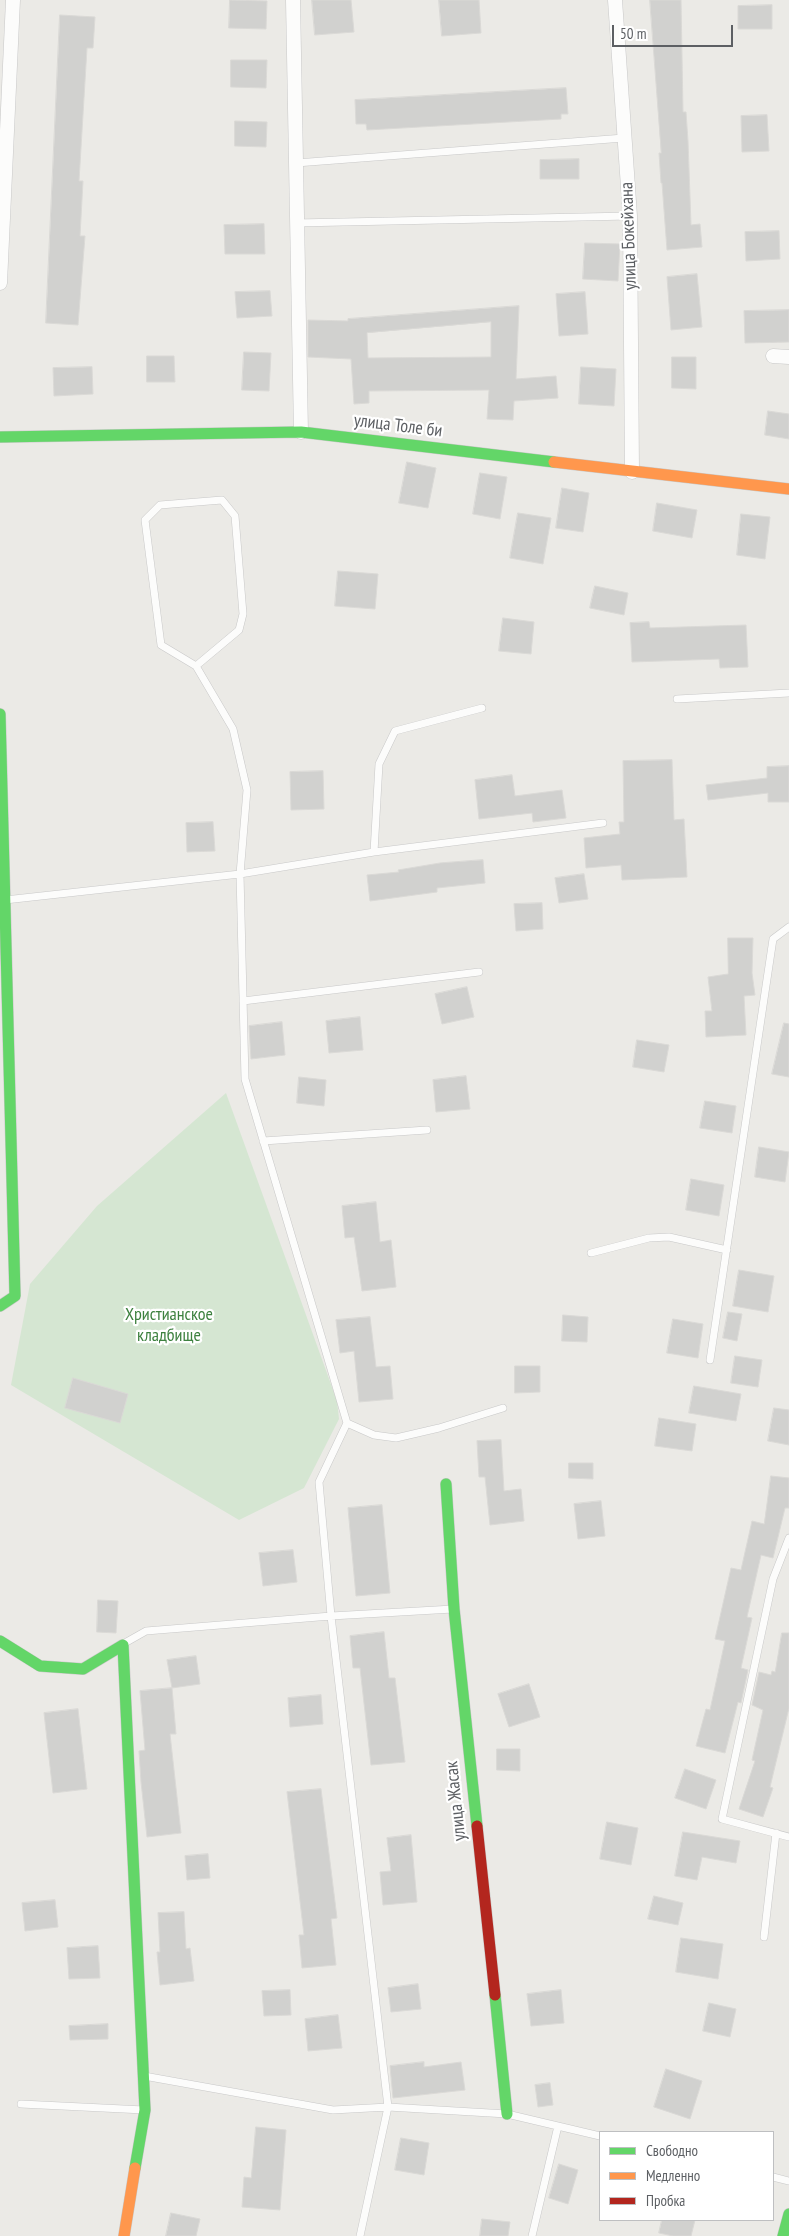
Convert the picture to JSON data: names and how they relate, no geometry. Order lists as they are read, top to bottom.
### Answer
{
  "streets": {
    "street": ["улица Бокейхана", "улица Толе би", "улица Жасак"]
  },
  "crossings": [
    ["улица Бокейхана", "улица Толе би"]
  ],
  "parks": ["Христианское кладбище"],
  "legend": ["Свободно", "Медленно", "Пробка"],
  "scale_bar": "50 m"
}
